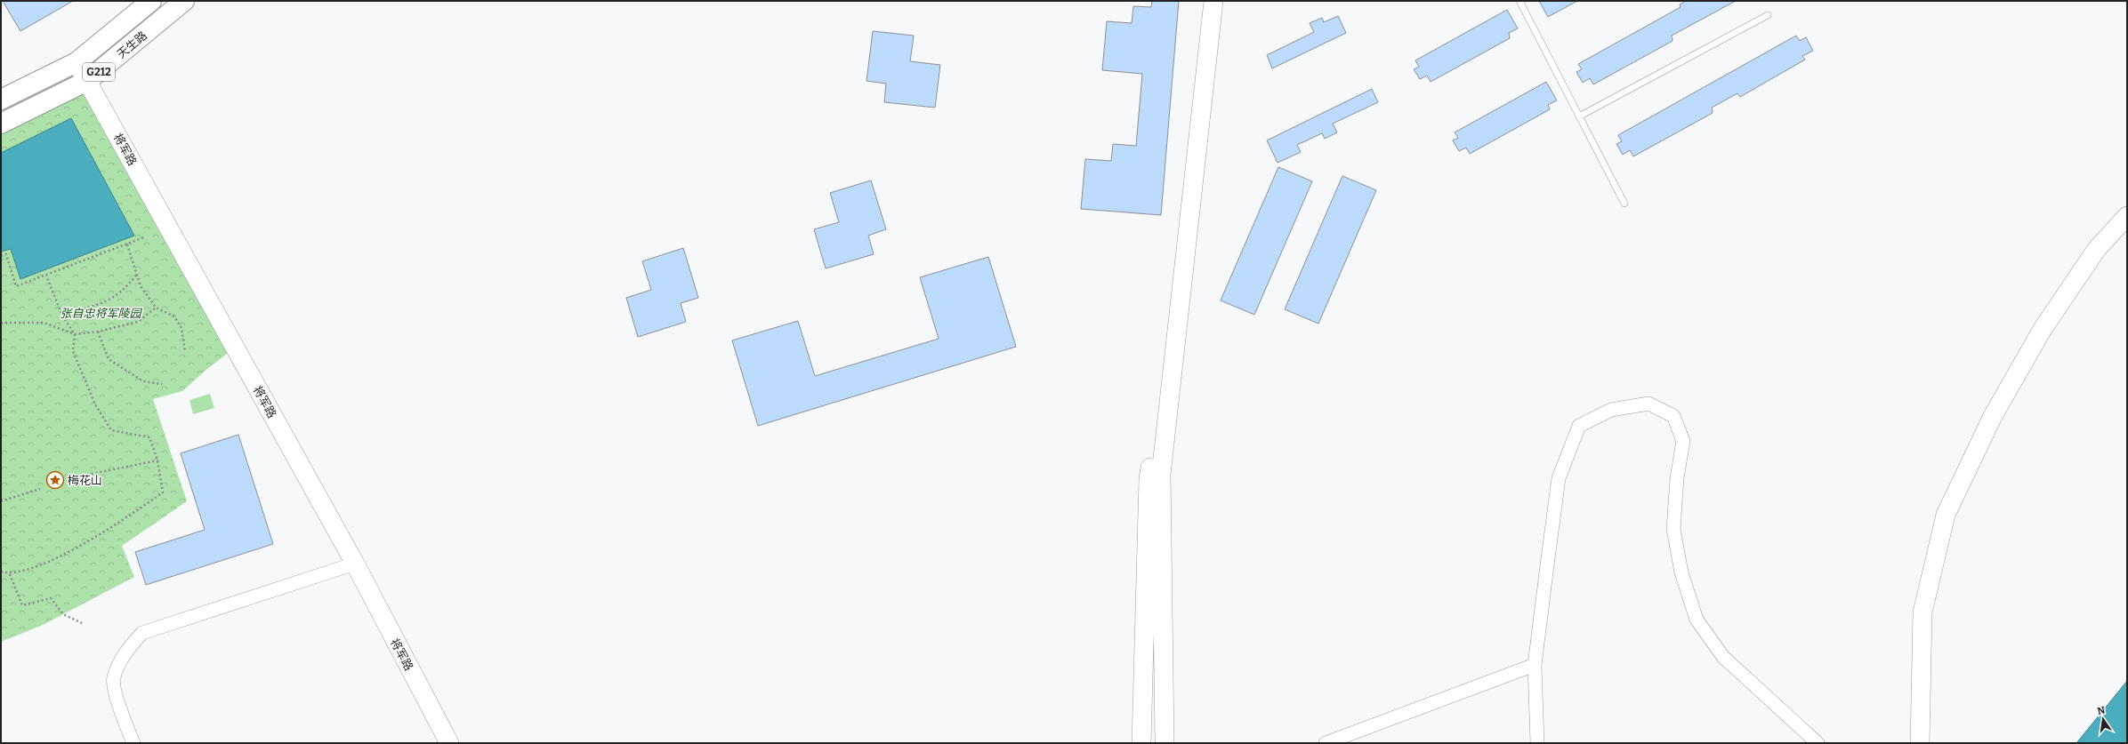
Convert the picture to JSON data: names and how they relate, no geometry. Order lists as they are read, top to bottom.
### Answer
{
  "streets": {
    "highway": ["天生路", "G212"],
    "street": ["将军路"]
  },
  "crossings": [
    ["天生路", "将军路"]
  ],
  "parks": ["张自忠将军陵园"],
  "places": {
    "place": ["梅花山"]
  },
  "north": "top"
}
